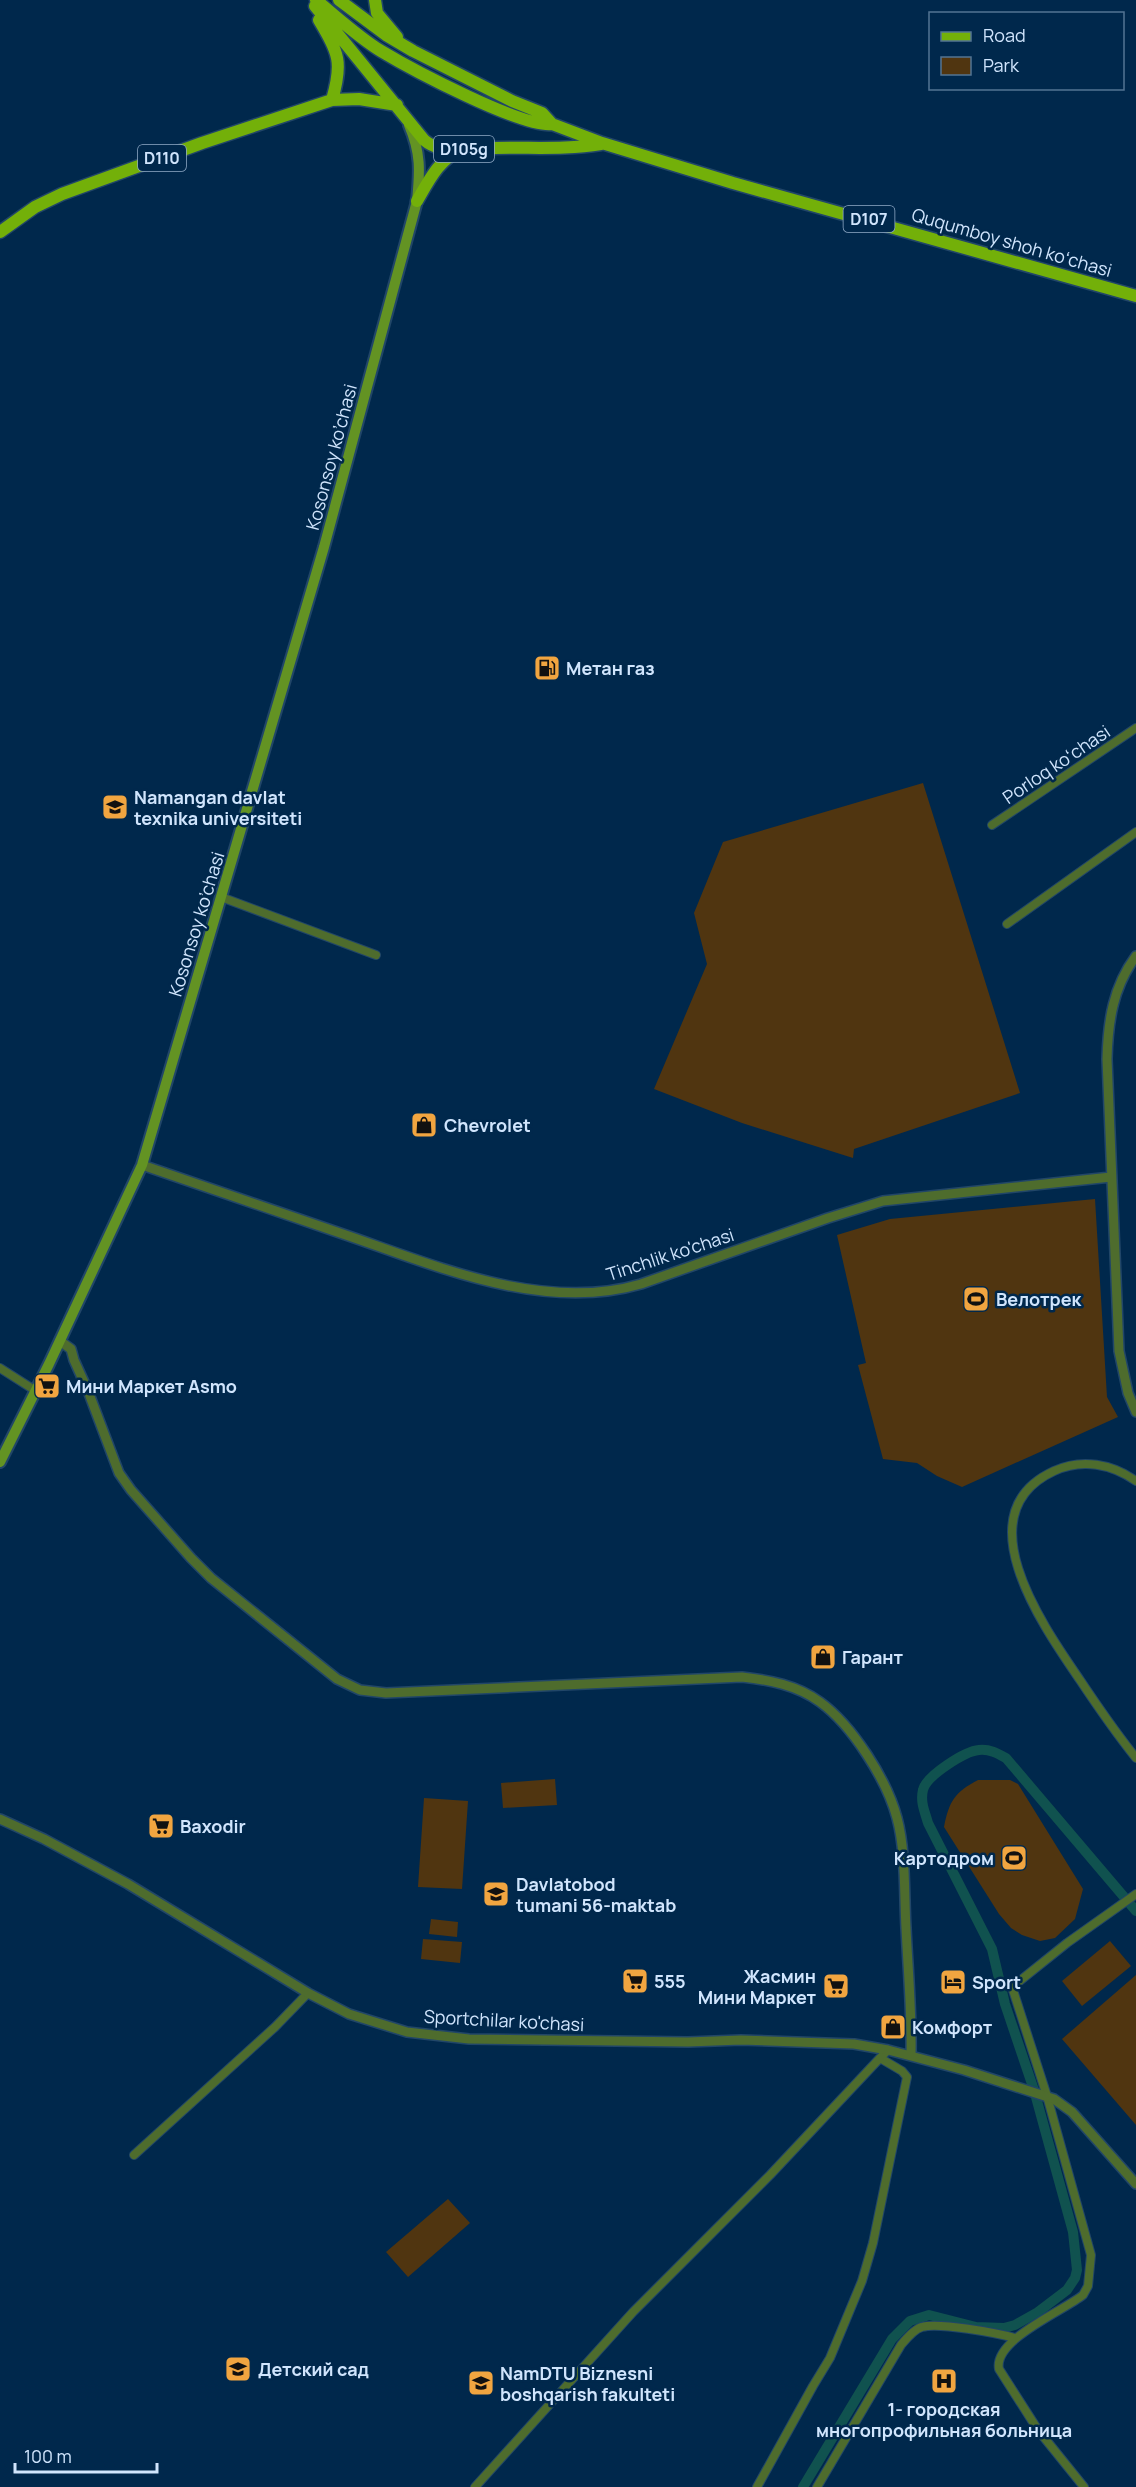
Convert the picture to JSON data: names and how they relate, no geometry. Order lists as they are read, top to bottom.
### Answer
{
  "streets": {
    "main road": [
      "D105g",
      "D110",
      "D107",
      "Ququmboy shoh koʻchasi",
      "Kosonsoy ko’chasi"
    ],
    "street": ["Porloq koʻchasi", "Tinchlik ko'chasi", "Sportchilar ko'chasi"]
  },
  "crossings": [
    ["D105g", "D107"],
    ["D105g", "Ququmboy shoh koʻchasi"],
    ["D105g", "Kosonsoy ko’chasi"],
    ["D107", "Ququmboy shoh koʻchasi"],
    ["Kosonsoy ko’chasi", "Tinchlik ko'chasi"]
  ],
  "places": {
    "fuel station": ["Метан газ"],
    "school or university": [
      "Namangan davlat texnika universiteti",
      "Davlatobod tumani 56-maktab",
      "Детский сад",
      "NamDTU Biznesni boshqarish fakulteti"
    ],
    "shop": ["Chevrolet", "Гарант", "Комфорт"],
    "sports": ["Велотрек", "Картодром"],
    "supermarket": [
      "Мини Маркет Asmo",
      "Baxodir",
      "555",
      "Жасмин Мини Маркет"
    ],
    "hotel": ["Sport"],
    "hospital": ["1- городская многопрофильная больница"]
  },
  "legend": ["Road", "Park"],
  "scale_bar": "100 m"
}
